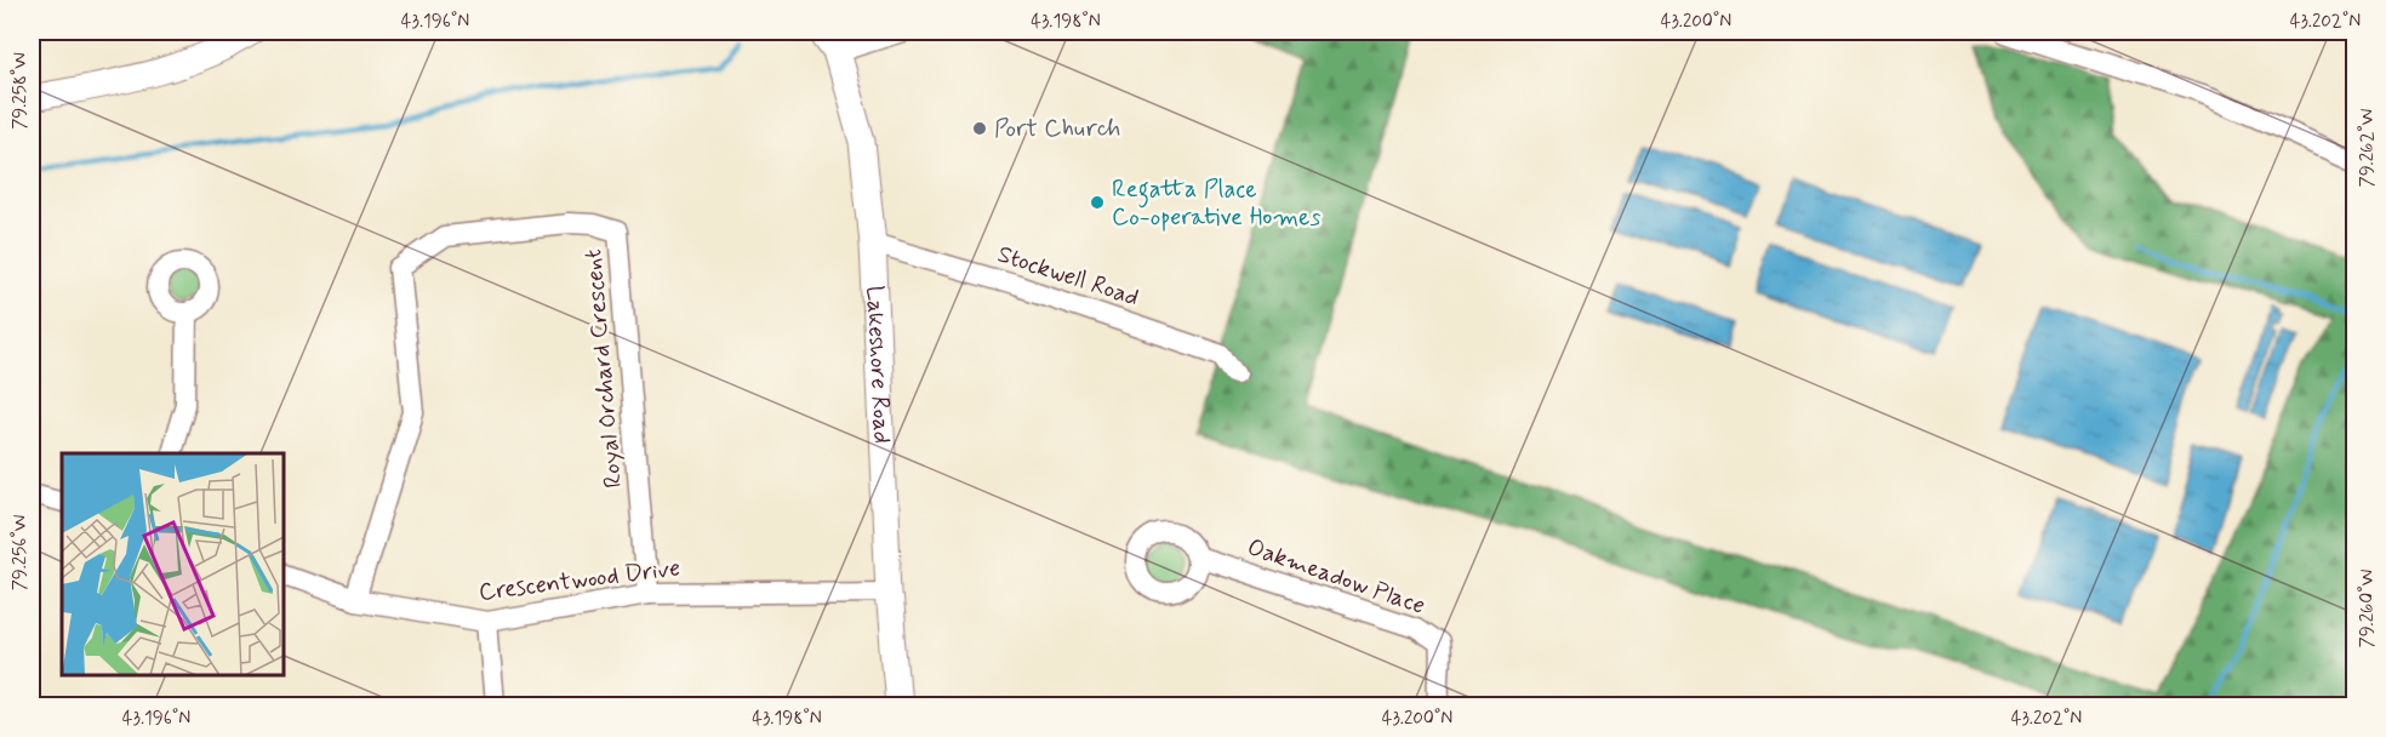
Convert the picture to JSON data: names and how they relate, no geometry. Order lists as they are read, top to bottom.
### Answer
{
  "streets": {
    "main road": ["Lakeshore Road"],
    "street": [
      "Stockwell Road",
      "Royal Orchard Crescent",
      "Oakmeadow Place",
      "Crescentwood Drive"
    ]
  },
  "crossings": [
    ["Stockwell Road", "Lakeshore Road"],
    ["Lakeshore Road", "Crescentwood Drive"],
    ["Royal Orchard Crescent", "Crescentwood Drive"]
  ],
  "places": ["Port Church", "Regatta Place Co-operative Homes"],
  "coordinates": [
    "43.196°N",
    "43.198°N",
    "43.200°N",
    "43.202°N",
    "79.258°W",
    "79.262°W",
    "79.256°W",
    "79.260°W"
  ]
}
